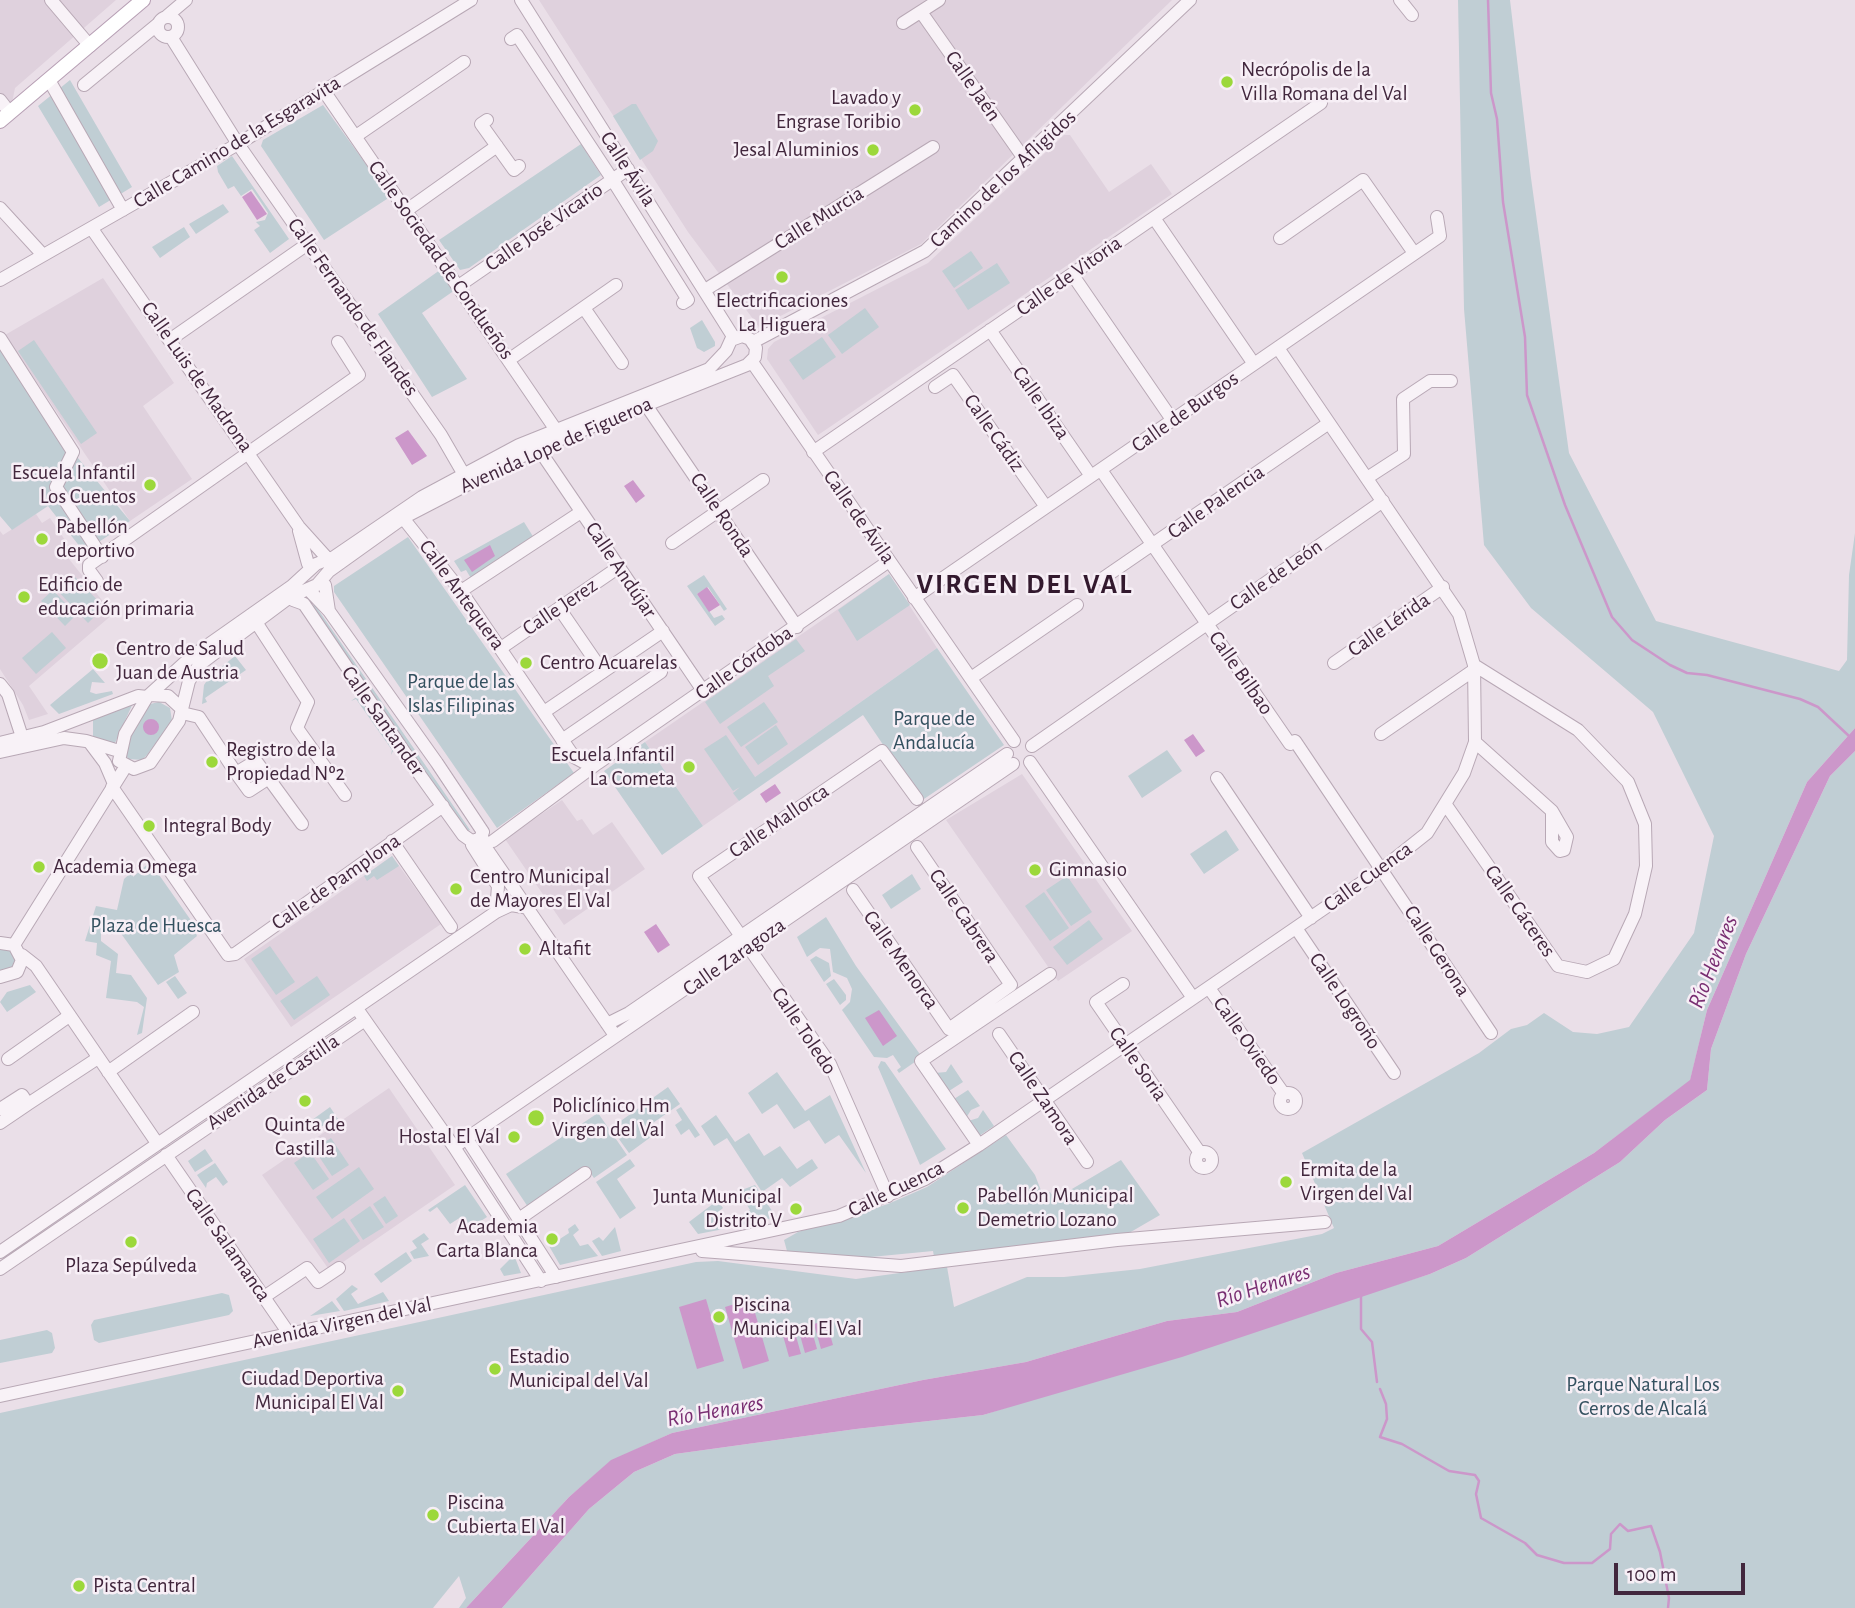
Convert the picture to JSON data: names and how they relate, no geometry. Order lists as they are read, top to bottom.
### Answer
{
  "streets": {
    "street": [
      "Calle Jaén",
      "Calle Camino de la Esgaravita",
      "Calle Ávila",
      "Camino de los Afligidos",
      "Calle Murcia",
      "Calle José Vicario",
      "Calle Sociedad de Condueños",
      "Calle de Vitoria",
      "Calle Fernando de Flandes",
      "Calle Luis de Madrona",
      "Calle Ibiza",
      "Calle de Burgos",
      "Calle Cádiz",
      "Avenida Lope de Figueroa",
      "Calle Palencia",
      "Calle Ronda",
      "Calle de Ávila",
      "Calle Andújar",
      "Calle de León",
      "Calle Antequera",
      "Calle Jerez",
      "Calle Lérida",
      "Calle Córdoba",
      "Calle Bilbao",
      "Calle Santander",
      "Calle Mallorca",
      "Calle Cuenca",
      "Calle de Pamplona",
      "Calle Cáceres",
      "Calle Cabrera",
      "Calle Gerona",
      "Calle Zaragoza",
      "Calle Menorca",
      "Calle Logroño",
      "Calle Toledo",
      "Calle Oviedo",
      "Calle Soria",
      "Avenida de Castilla",
      "Calle Zamora",
      "Calle Salamanca",
      "Avenida Virgen del Val"
    ]
  },
  "crossings": [
    ["Calle Jaén", "Camino de los Afligidos"],
    ["Calle Camino de la Esgaravita", "Calle Sociedad de Condueños"],
    ["Calle Camino de la Esgaravita", "Calle Fernando de Flandes"],
    ["Calle Camino de la Esgaravita", "Calle Luis de Madrona"],
    ["Calle Ávila", "Camino de los Afligidos"],
    ["Calle Ávila", "Calle Murcia"],
    ["Calle Ávila", "Calle José Vicario"],
    ["Calle Ávila", "Avenida Lope de Figueroa"],
    ["Calle Ávila", "Calle de Ávila"],
    ["Camino de los Afligidos", "Avenida Lope de Figueroa"],
    ["Camino de los Afligidos", "Calle de Ávila"],
    ["Calle José Vicario", "Calle Sociedad de Condueños"],
    ["Calle Sociedad de Condueños", "Avenida Lope de Figueroa"],
    ["Calle de Vitoria", "Calle Ibiza"],
    ["Calle de Vitoria", "Calle de Ávila"],
    ["Calle Fernando de Flandes", "Avenida Lope de Figueroa"],
    ["Calle Luis de Madrona", "Avenida Lope de Figueroa"],
    ["Calle Luis de Madrona", "Calle Santander"],
    ["Calle Ibiza", "Calle de Burgos"],
    ["Calle Ibiza", "Calle Bilbao"],
    ["Calle de Burgos", "Calle Cádiz"],
    ["Calle de Burgos", "Calle de Ávila"],
    ["Calle de Burgos", "Calle Bilbao"],
    ["Calle de Burgos", "Calle Cuenca"],
    ["Avenida Lope de Figueroa", "Calle Ronda"],
    ["Avenida Lope de Figueroa", "Calle de Ávila"],
    ["Avenida Lope de Figueroa", "Calle Andújar"],
    ["Avenida Lope de Figueroa", "Calle Antequera"],
    ["Avenida Lope de Figueroa", "Calle Santander"],
    ["Calle Palencia", "Calle Bilbao"],
    ["Calle Palencia", "Calle Cuenca"],
    ["Calle Ronda", "Calle Córdoba"],
    ["Calle de Ávila", "Calle de León"],
    ["Calle de Ávila", "Calle Córdoba"],
    ["Calle de Ávila", "Calle Zaragoza"],
    ["Calle Andújar", "Calle Jerez"],
    ["Calle Andújar", "Calle Córdoba"],
    ["Calle de León", "Calle Bilbao"],
    ["Calle de León", "Calle Cuenca"],
    ["Calle de León", "Calle Zaragoza"],
    ["Calle Antequera", "Calle Jerez"],
    ["Calle Antequera", "Calle Córdoba"],
    ["Calle Lérida", "Calle Cuenca"],
    ["Calle Córdoba", "Calle Santander"],
    ["Calle Bilbao", "Calle Cuenca"],
    ["Calle Bilbao", "Calle Gerona"],
    ["Calle Santander", "Calle de Pamplona"],
    ["Calle Santander", "Calle Zaragoza"],
    ["Calle Santander", "Avenida de Castilla"],
    ["Calle Mallorca", "Calle Zaragoza"],
    ["Calle Mallorca", "Calle Toledo"],
    ["Calle Cuenca", "Calle Cáceres"],
    ["Calle Cuenca", "Calle Gerona"],
    ["Calle Cuenca", "Calle Logroño"],
    ["Calle Cuenca", "Calle Toledo"],
    ["Calle Cuenca", "Calle Oviedo"],
    ["Calle Cuenca", "Calle Soria"],
    ["Calle Cuenca", "Calle Zamora"],
    ["Calle Cuenca", "Avenida Virgen del Val"],
    ["Calle Cabrera", "Calle Menorca"],
    ["Calle Zaragoza", "Calle Toledo"],
    ["Avenida de Castilla", "Calle Salamanca"],
    ["Calle Salamanca", "Avenida Virgen del Val"]
  ],
  "districts": ["VIRGEN DEL VAL"],
  "water": ["Río Henares"],
  "parks": [
    "Parque de las Islas Filipinas",
    "Parque de Andalucía",
    "Plaza de Huesca",
    "Parque Natural Los Cerros de Alcalá"
  ],
  "places": [
    "Necrópolis de la Villa Romana del Val",
    "Lavado y Engrase Toribio",
    "Jesal Aluminios",
    "Electrificaciones La Higuera",
    "Escuela Infantil Los Cuentos",
    "Pabellón deportivo",
    "Edificio de educación primaria",
    "Centro de Salud Juan de Austria",
    "Centro Acuarelas",
    "Registro de la Propiedad Nº2",
    "Escuela Infantil La Cometa",
    "Integral Body",
    "Academia Omega",
    "Gimnasio",
    "Centro Municipal de Mayores El Val",
    "Altafit",
    "Quinta de Castilla",
    "Policlínico Hm Virgen del Val",
    "Hostal El Val",
    "Ermita de la Virgen del Val",
    "Pabellón Municipal Demetrio Lozano",
    "Junta Municipal Distrito V",
    "Academia Carta Blanca",
    "Plaza Sepúlveda",
    "Piscina Municipal El Val",
    "Estadio Municipal del Val",
    "Ciudad Deportiva Municipal El Val",
    "Piscina Cubierta El Val",
    "Pista Central"
  ],
  "scale_bar": "100 m"
}
